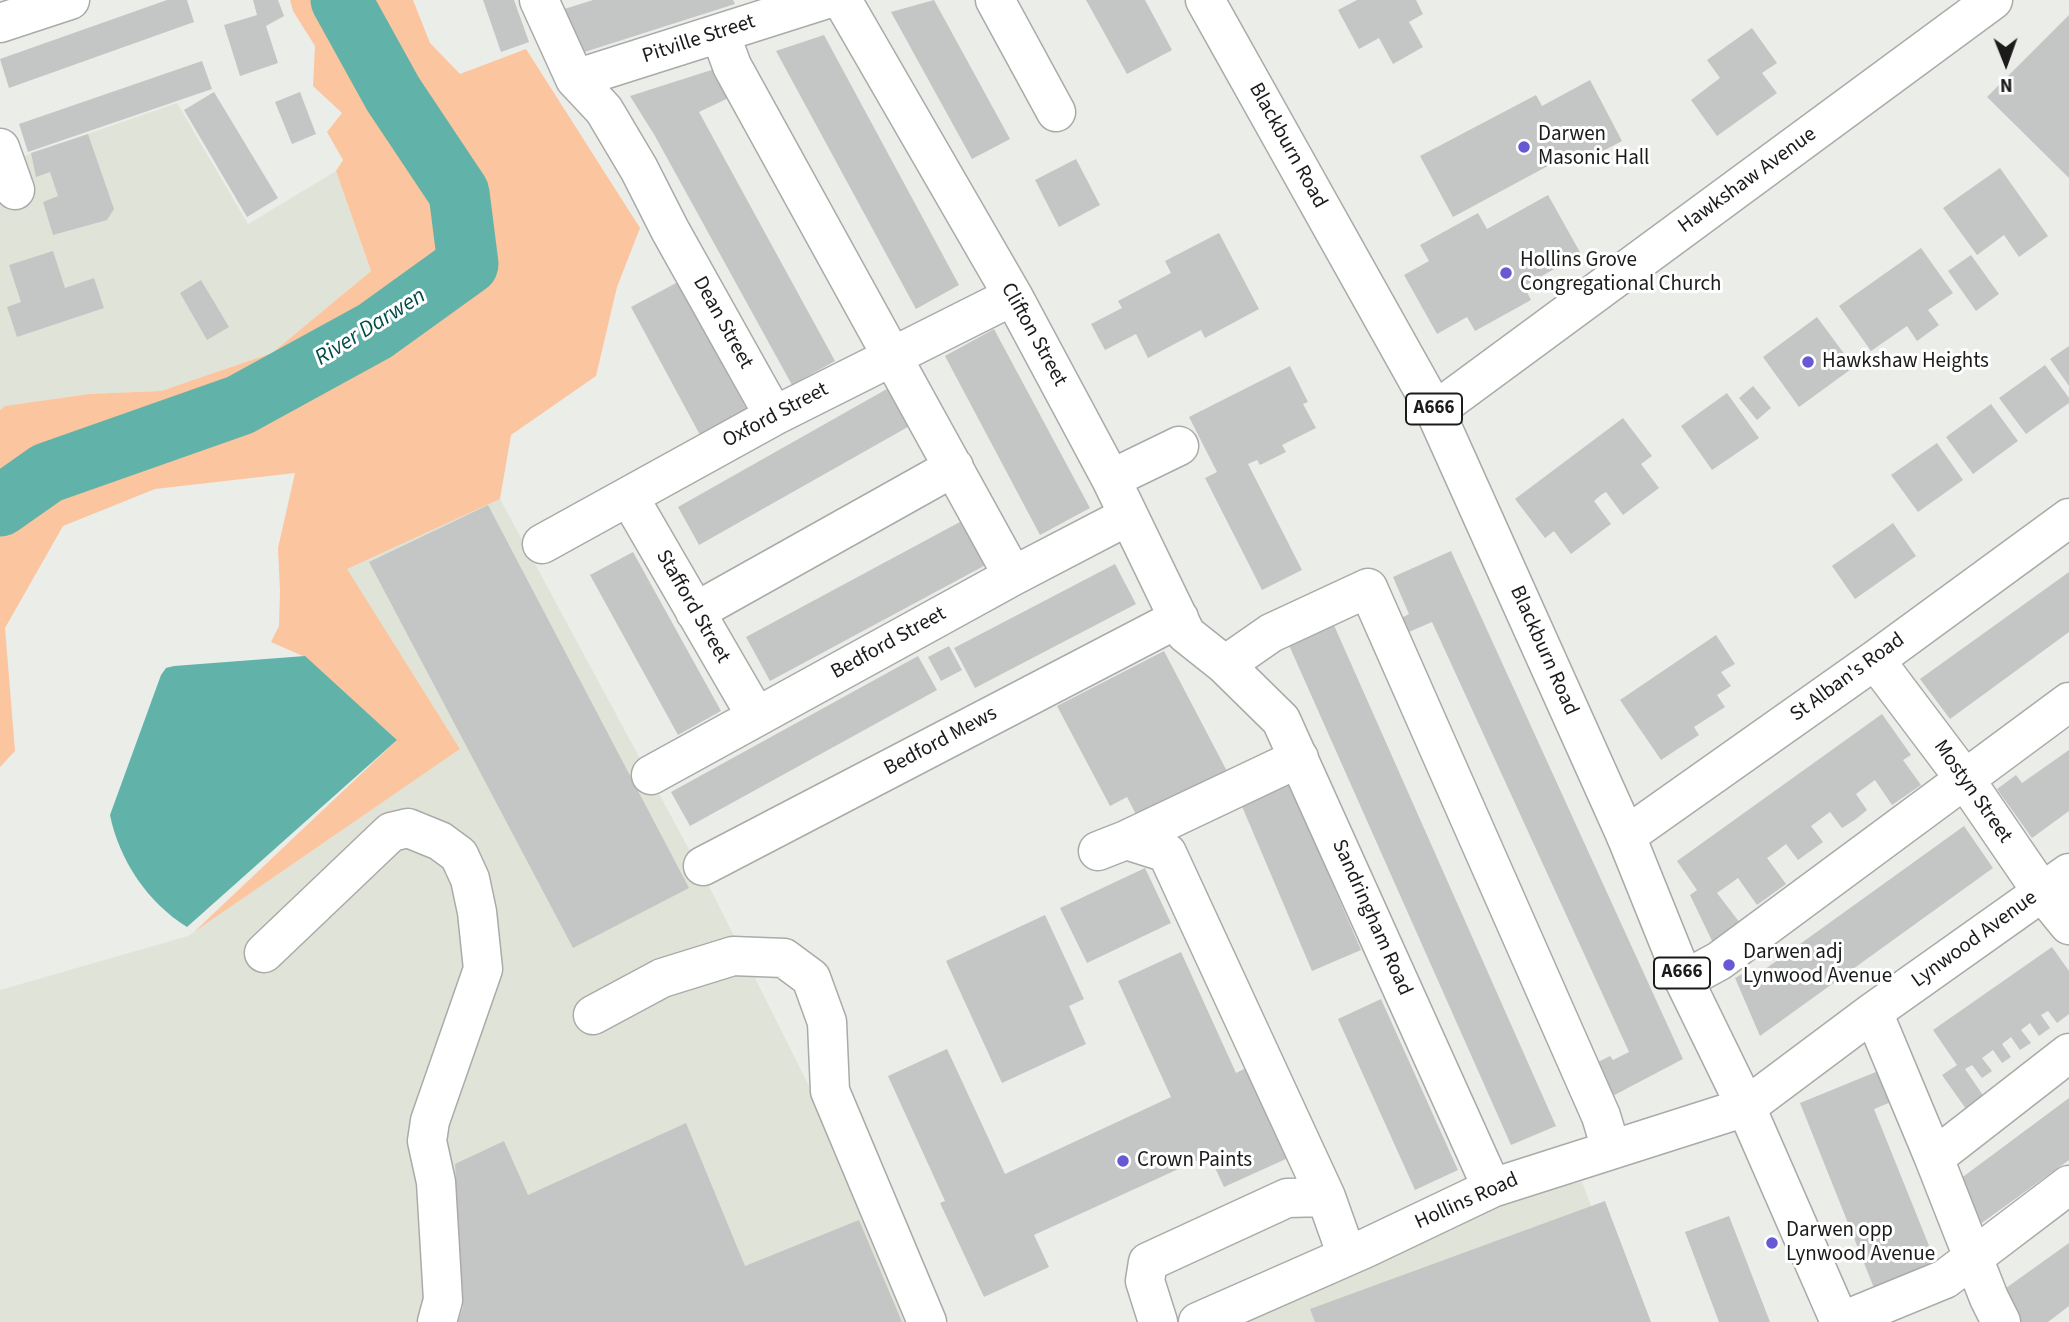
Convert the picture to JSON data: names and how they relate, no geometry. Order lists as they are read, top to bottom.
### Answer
{
  "streets": {
    "main road": [
      "Pitville Street",
      "Blackburn Road",
      "Hawkshaw Avenue",
      "Dean Street",
      "Clifton Street",
      "A666",
      "Oxford Street",
      "Stafford Street",
      "Bedford Street",
      "St Alban's Road",
      "Bedford Mews",
      "Mostyn Street",
      "Sandringham Road",
      "Lynwood Avenue",
      "Hollins Road"
    ]
  },
  "crossings": [
    ["Pitville Street", "Dean Street"],
    ["Blackburn Road", "Hawkshaw Avenue"],
    ["Blackburn Road", "St Alban's Road"],
    ["Blackburn Road", "Lynwood Avenue"],
    ["Blackburn Road", "Hollins Road"],
    ["Dean Street", "Oxford Street"],
    ["Clifton Street", "Oxford Street"],
    ["Clifton Street", "Bedford Street"],
    ["Clifton Street", "Bedford Mews"],
    ["Clifton Street", "Sandringham Road"],
    ["Oxford Street", "Stafford Street"],
    ["Stafford Street", "Bedford Street"],
    ["St Alban's Road", "Mostyn Street"],
    ["Mostyn Street", "Lynwood Avenue"],
    ["Sandringham Road", "Hollins Road"],
    ["Lynwood Avenue", "Hollins Road"]
  ],
  "water": ["River Darwen"],
  "places": [
    "Darwen Masonic Hall",
    "Hollins Grove Congregational Church",
    "Hawkshaw Heights",
    "Darwen adj Lynwood Avenue",
    "Crown Paints",
    "Darwen opp Lynwood Avenue"
  ],
  "north": "bottom"
}
